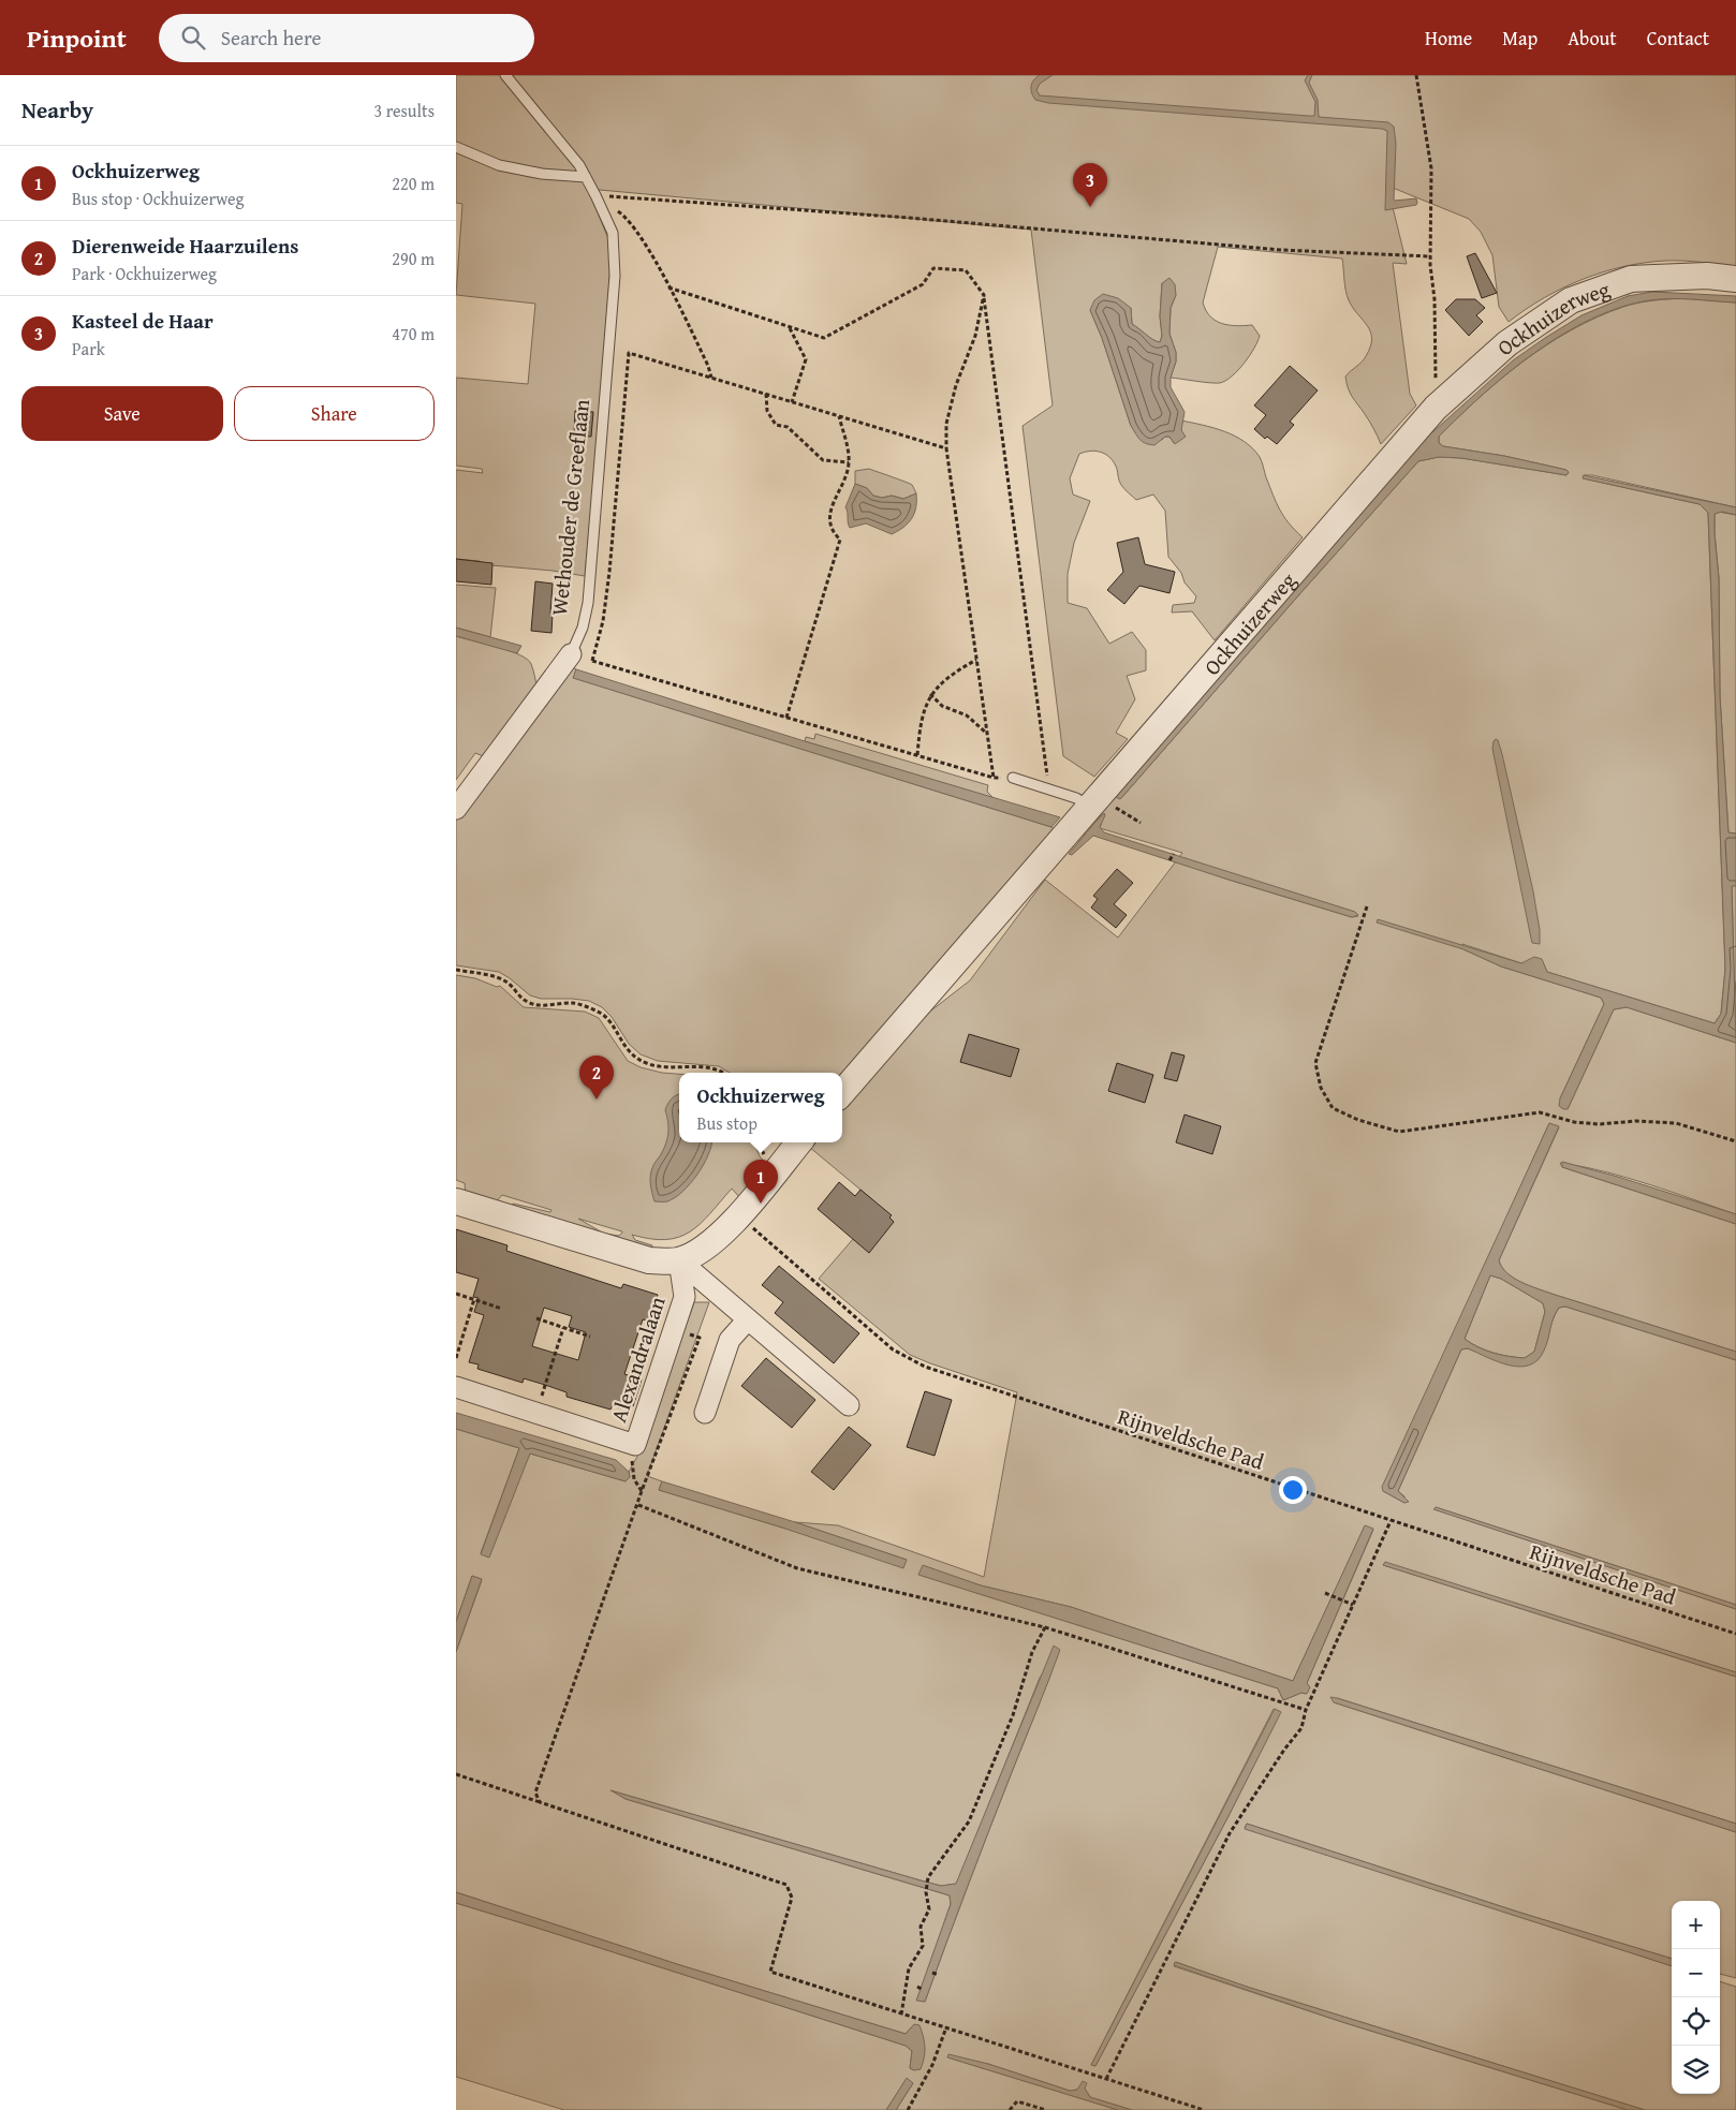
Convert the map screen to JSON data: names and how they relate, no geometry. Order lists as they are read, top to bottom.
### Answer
{
  "streets": {
    "street": ["Ockhuizerweg", "Wethouder de Greeflaan", "Alexandralaan"],
    "path": ["Rijnveldsche Pad"]
  },
  "page": {
    "header": "Pinpoint",
    "search": "Search here",
    "nav": [
      "Home",
      "Map",
      "About",
      "Contact"
    ],
    "heading": ["Nearby", "3 results"],
    "list": [
      {
        "mark": "1",
        "name": "Ockhuizerweg",
        "note": "Bus stop · Ockhuizerweg",
        "value": "220 m"
      },
      {
        "mark": "2",
        "name": "Dierenweide Haarzuilens",
        "note": "Park · Ockhuizerweg",
        "value": "290 m"
      },
      {
        "mark": "3",
        "name": "Kasteel de Haar",
        "note": "Park",
        "value": "470 m"
      }
    ],
    "pins": ["3", "2", "1"],
    "buttons": ["Save", "Share"],
    "popup": ["Ockhuizerweg", "Bus stop"],
    "map_buttons": ["+", "−"]
  }
}
